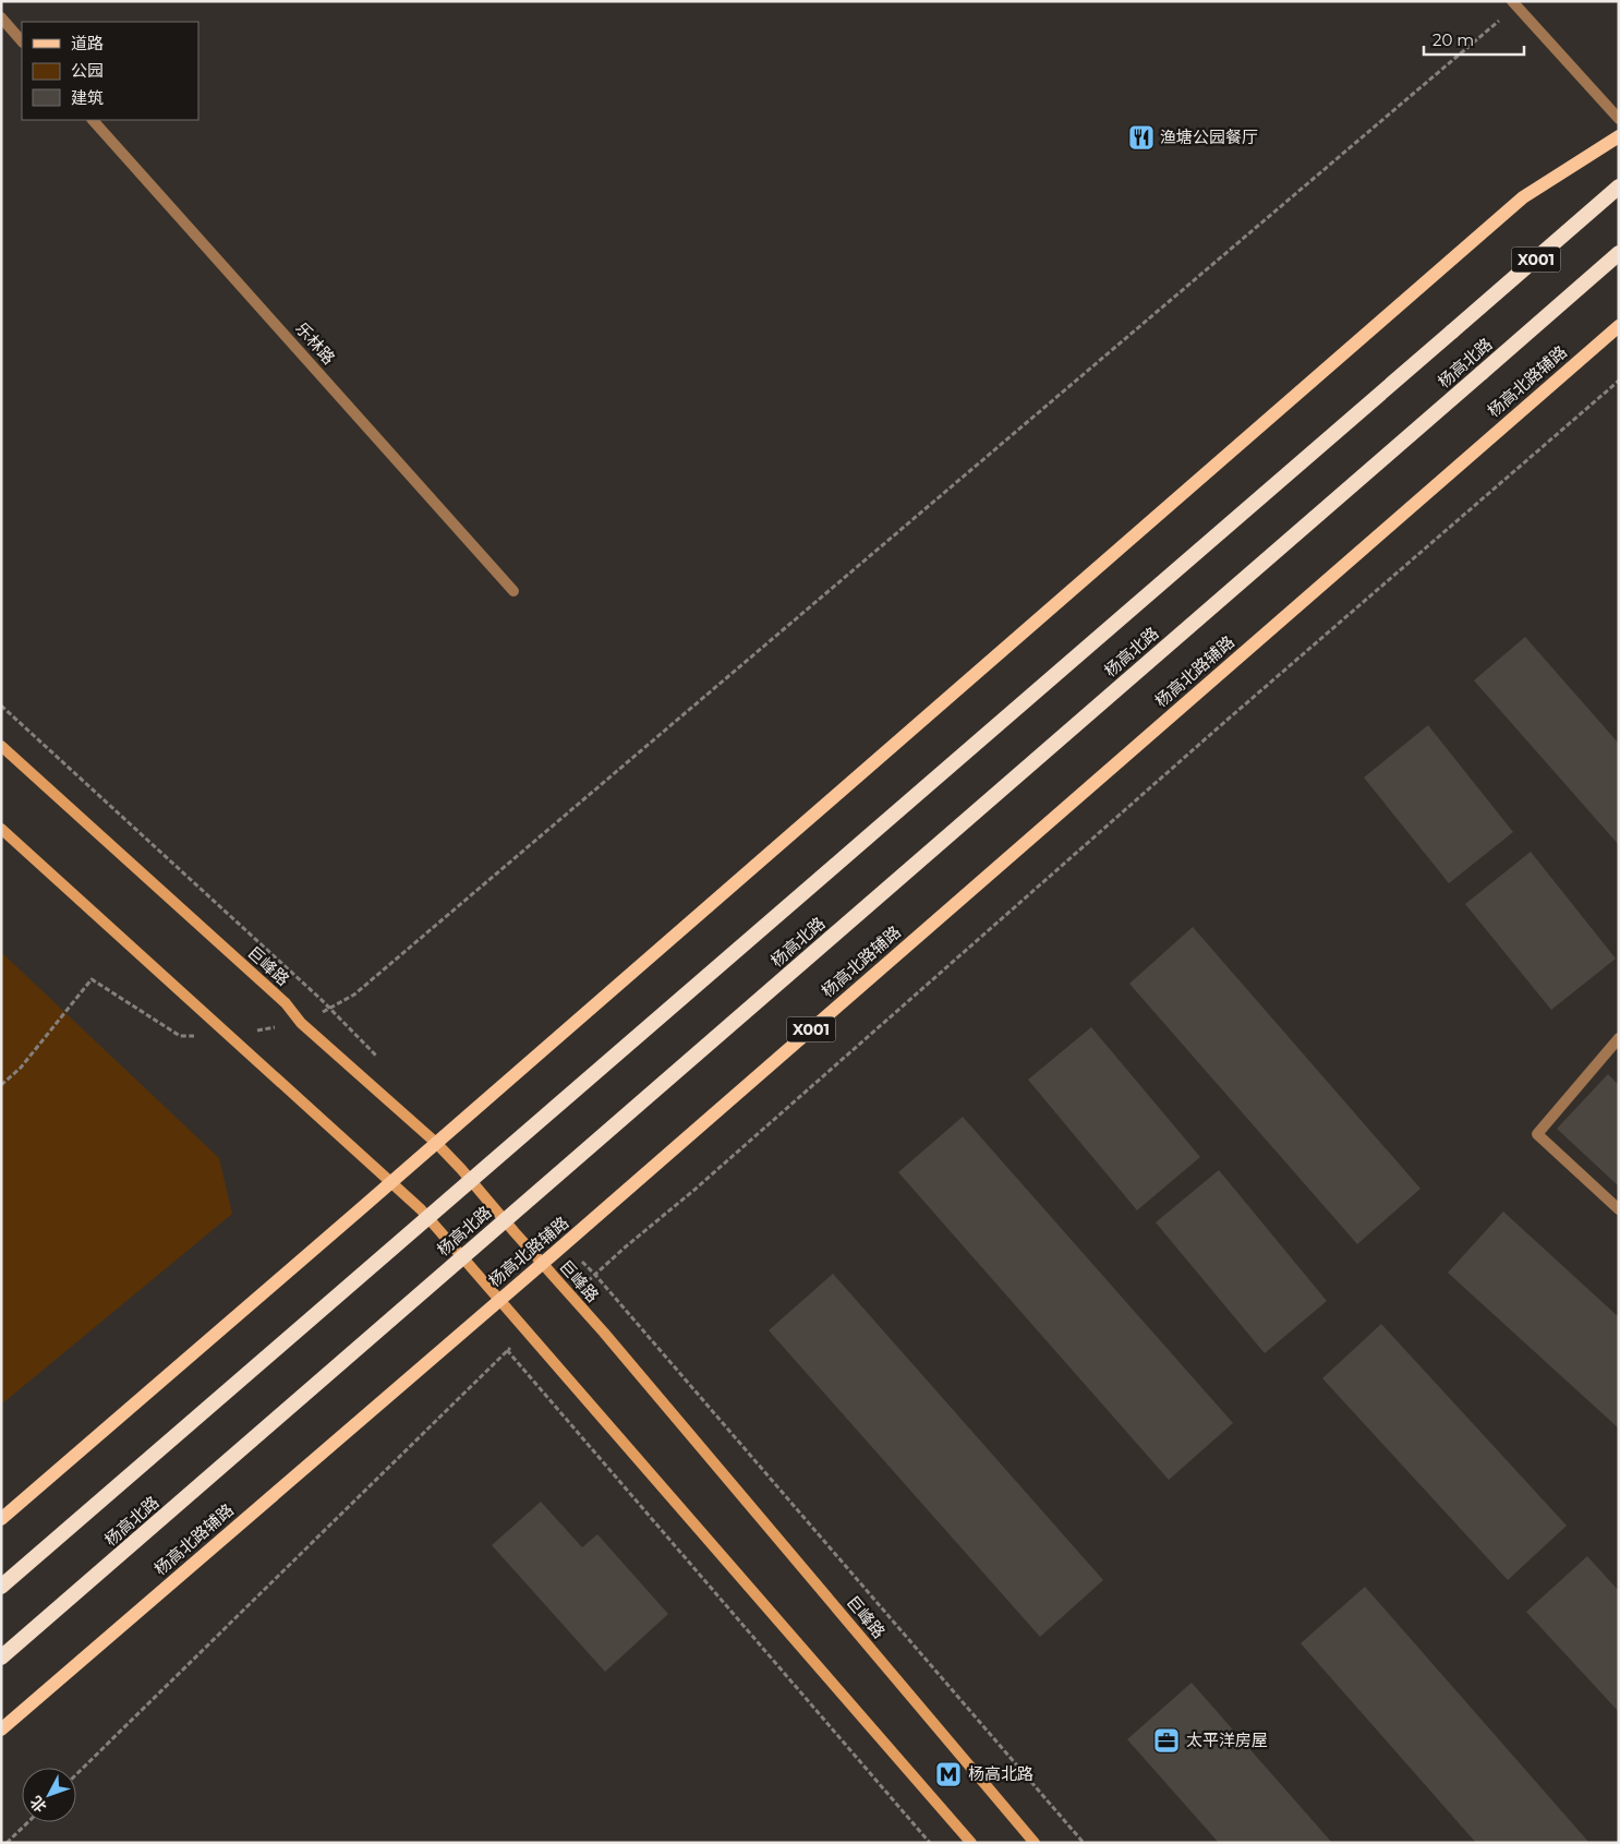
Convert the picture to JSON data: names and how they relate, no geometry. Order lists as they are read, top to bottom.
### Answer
{
  "streets": {
    "highway": ["X001", "杨高北路"],
    "main road": ["杨高北路辅路", "巨峰路"],
    "street": ["乐林路"]
  },
  "crossings": [
    ["杨高北路辅路", "巨峰路"]
  ],
  "places": {
    "restaurant": ["渔塘公园餐厅"],
    "office": ["太平洋房屋"],
    "metro station": ["杨高北路"]
  },
  "legend": ["道路", "公园", "建筑"],
  "scale_bar": "20 m",
  "north": "bottom left"
}
